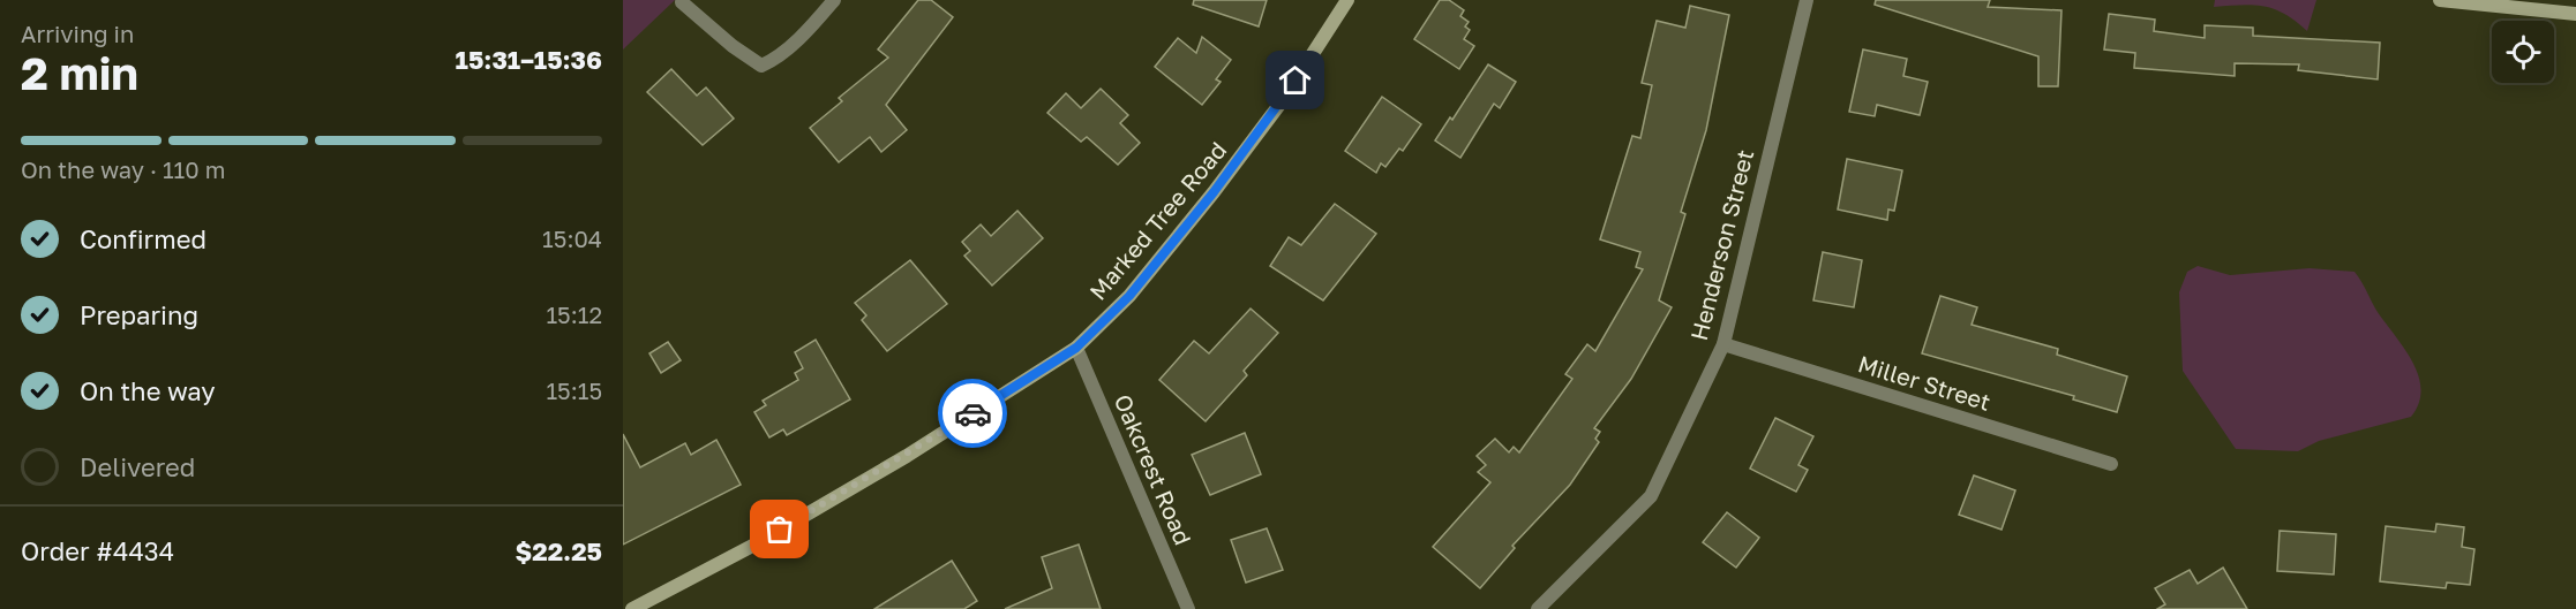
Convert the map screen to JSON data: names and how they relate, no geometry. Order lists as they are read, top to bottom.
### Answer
{
  "streets": {
    "street": [
      "Marked Tree Road",
      "Henderson Street",
      "Miller Street",
      "Oakcrest Road"
    ]
  },
  "crossings": [
    ["Marked Tree Road", "Oakcrest Road"],
    ["Henderson Street", "Miller Street"]
  ],
  "page": {
    "heading": ["2 min", "Arriving in", "15:31–15:36"],
    "panel": ["Order #4434", "$22.25"],
    "bar": "On the way · 110 m",
    "list": [
      ["Confirmed", "15:04"],
      ["Preparing", "15:12"],
      ["On the way", "15:15"],
      "Delivered"
    ]
  }
}
